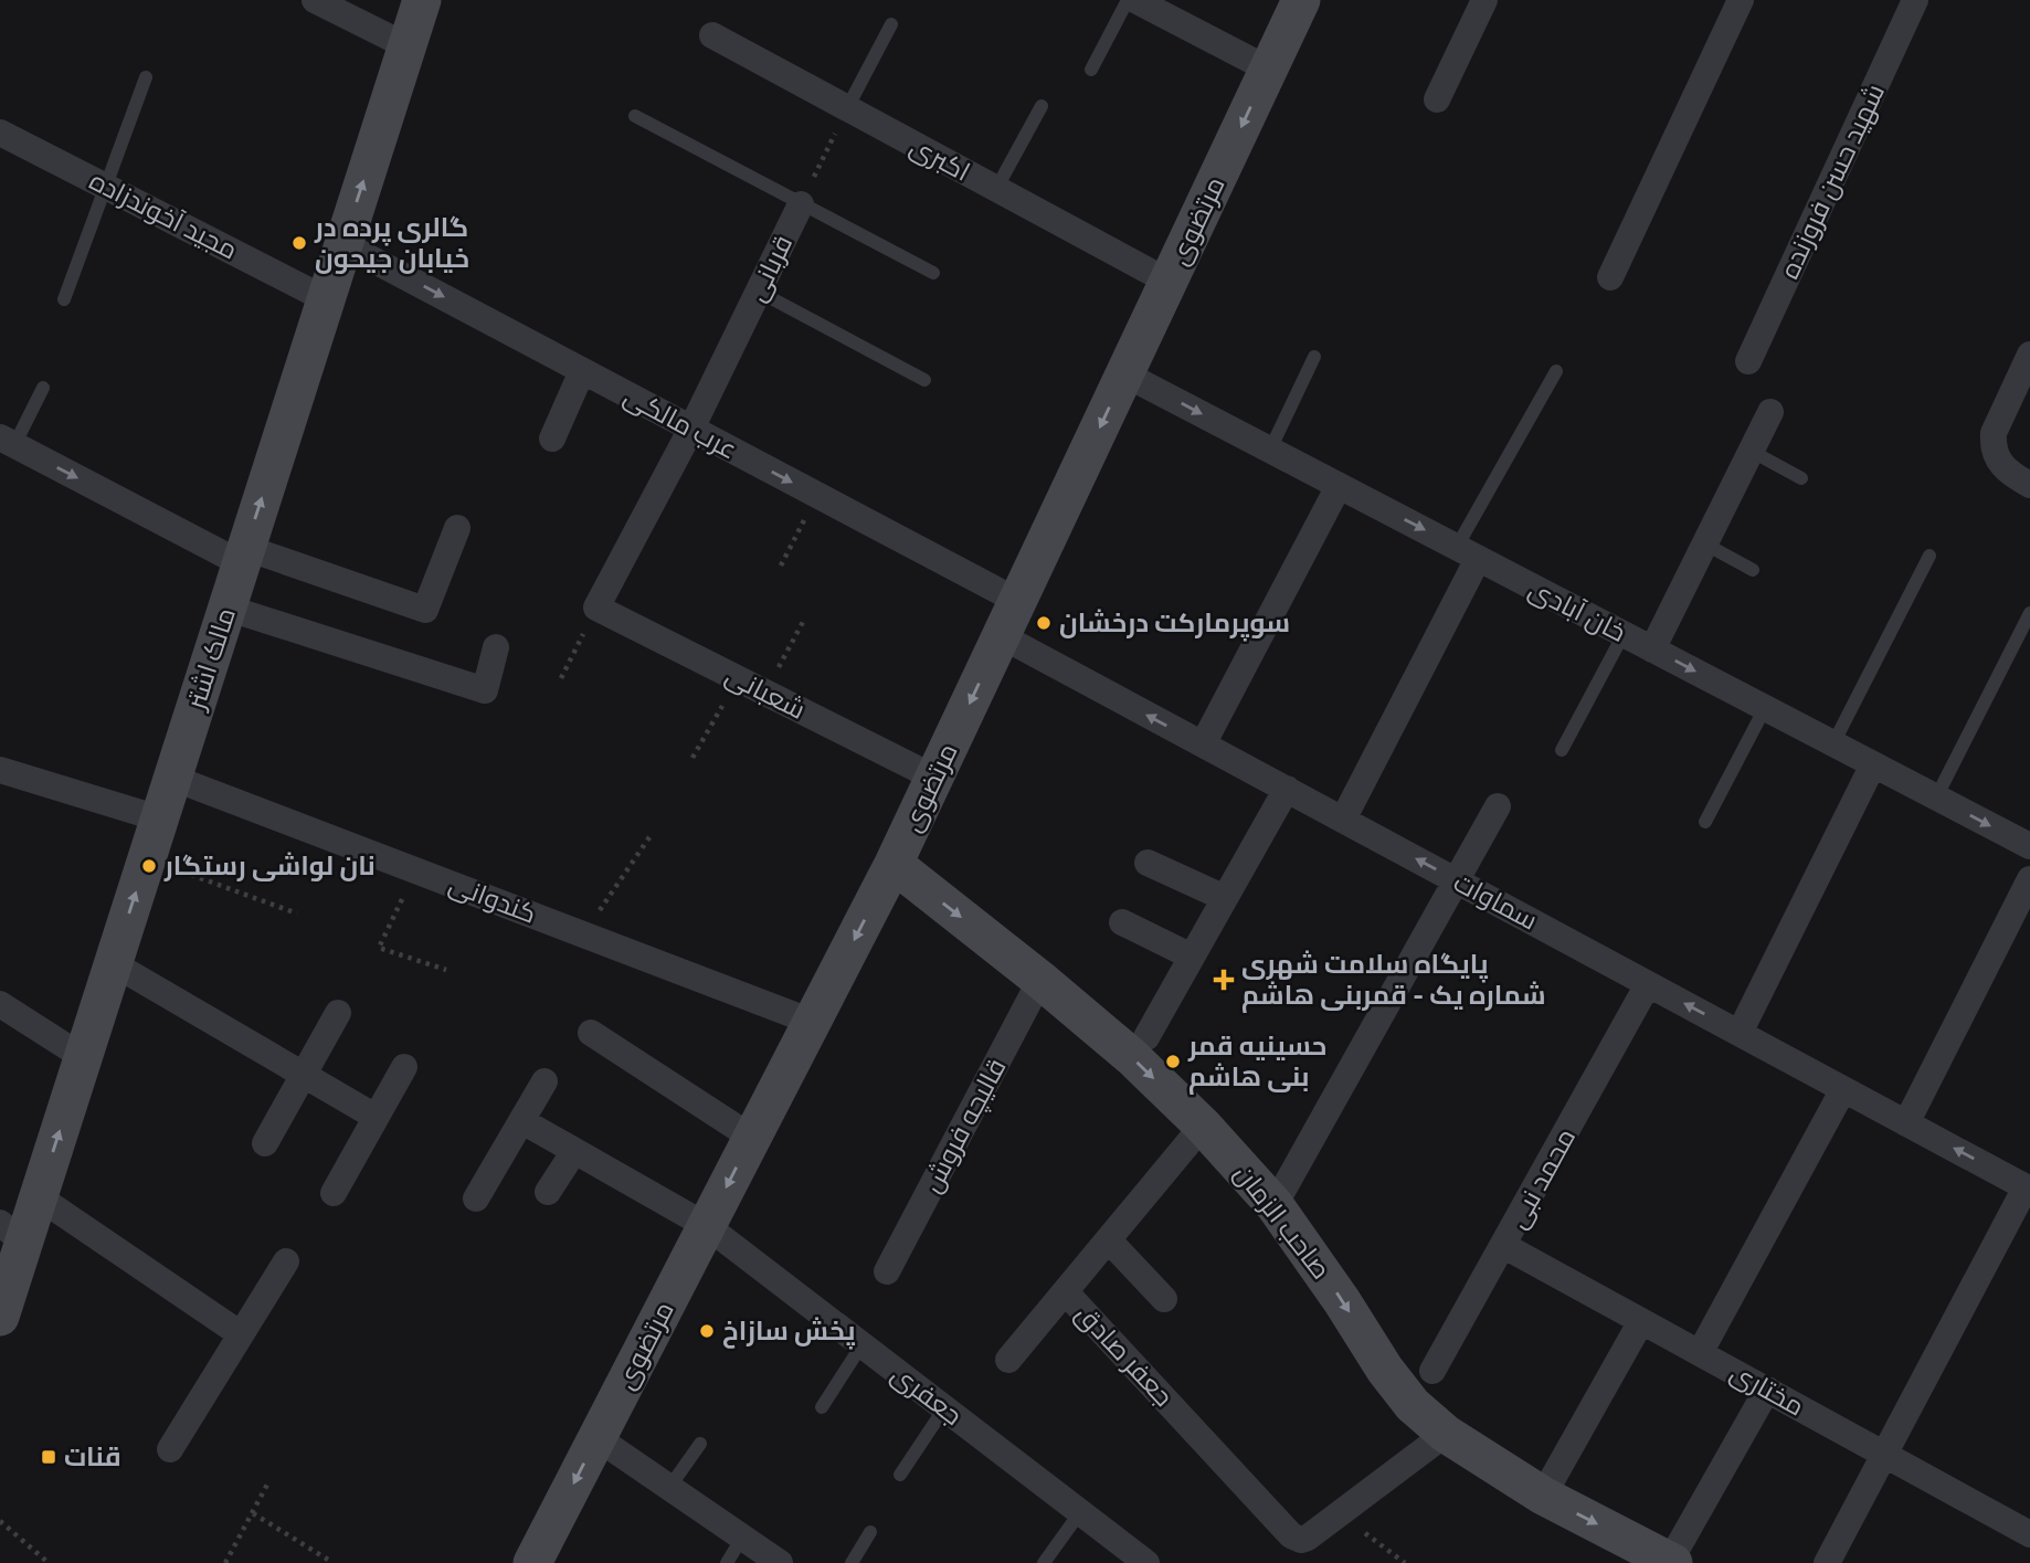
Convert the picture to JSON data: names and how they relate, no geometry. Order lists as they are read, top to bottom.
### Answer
{
  "streets": {
    "street": [
      "اکبری",
      "شهید حسن فروزنده",
      "مجید آخوندزاده",
      "مرتضوی",
      "قربانی",
      "عرب مالکی",
      "خان آبادی",
      "مالک اشتر",
      "شعبانی",
      "کندوانی",
      "سماوات",
      "قالیچه فروش",
      "محمد نبی",
      "صاحب الزمان",
      "جعفر صادق",
      "مختاری",
      "جعفری"
    ]
  },
  "crossings": [
    ["اکبری", "مرتضوی"],
    ["اکبری", "قربانی"],
    ["مجید آخوندزاده", "مالک اشتر"],
    ["مرتضوی", "عرب مالکی"],
    ["مرتضوی", "خان آبادی"],
    ["مرتضوی", "شعبانی"],
    ["مرتضوی", "کندوانی"],
    ["مرتضوی", "سماوات"],
    ["مرتضوی", "صاحب الزمان"],
    ["مرتضوی", "جعفری"],
    ["قربانی", "عرب مالکی"],
    ["قربانی", "شعبانی"],
    ["عرب مالکی", "مالک اشتر"],
    ["مالک اشتر", "کندوانی"],
    ["سماوات", "محمد نبی"],
    ["قالیچه فروش", "صاحب الزمان"],
    ["محمد نبی", "مختاری"],
    ["صاحب الزمان", "جعفر صادق"]
  ],
  "one_way": [
    "عرب مالکی",
    "خان آبادی",
    "مالک اشتر",
    "سماوات",
    "صاحب الزمان"
  ],
  "places": {
    "other": [
      "گالری پرده در خیابان جیحون",
      "سوپرمارکت درخشان",
      "نان لواشی رستگار",
      "حسینیه قمر بنی هاشم",
      "پخش سازاخ"
    ],
    "health": ["پایگاه سلامت شهری شماره یک - قمربنی هاشم"],
    "transit": ["قنات"]
  }
}
